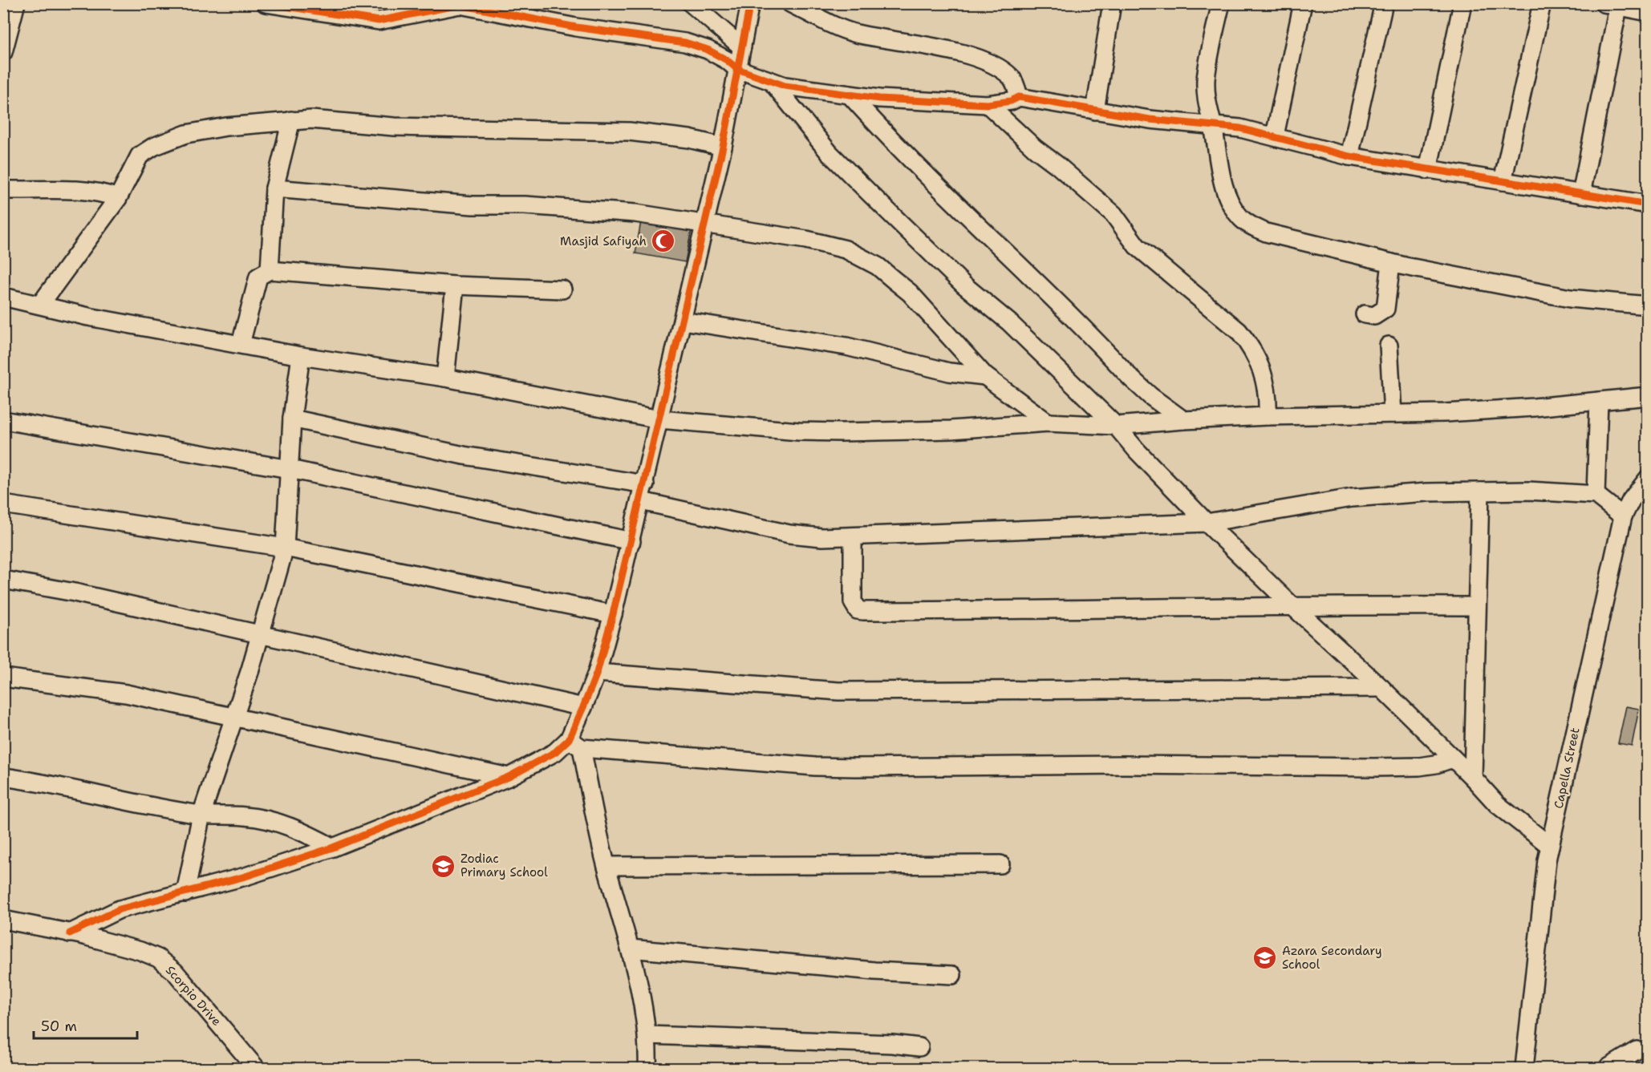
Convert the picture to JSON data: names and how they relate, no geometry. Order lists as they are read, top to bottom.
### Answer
{
  "streets": {
    "street": ["Capella Street", "Scorpio Drive"]
  },
  "places": {
    "mosque": ["Masjid Safiyah"],
    "school or university": ["Zodiac Primary School", "Azara Secondary School"]
  },
  "scale_bar": "50 m"
}
